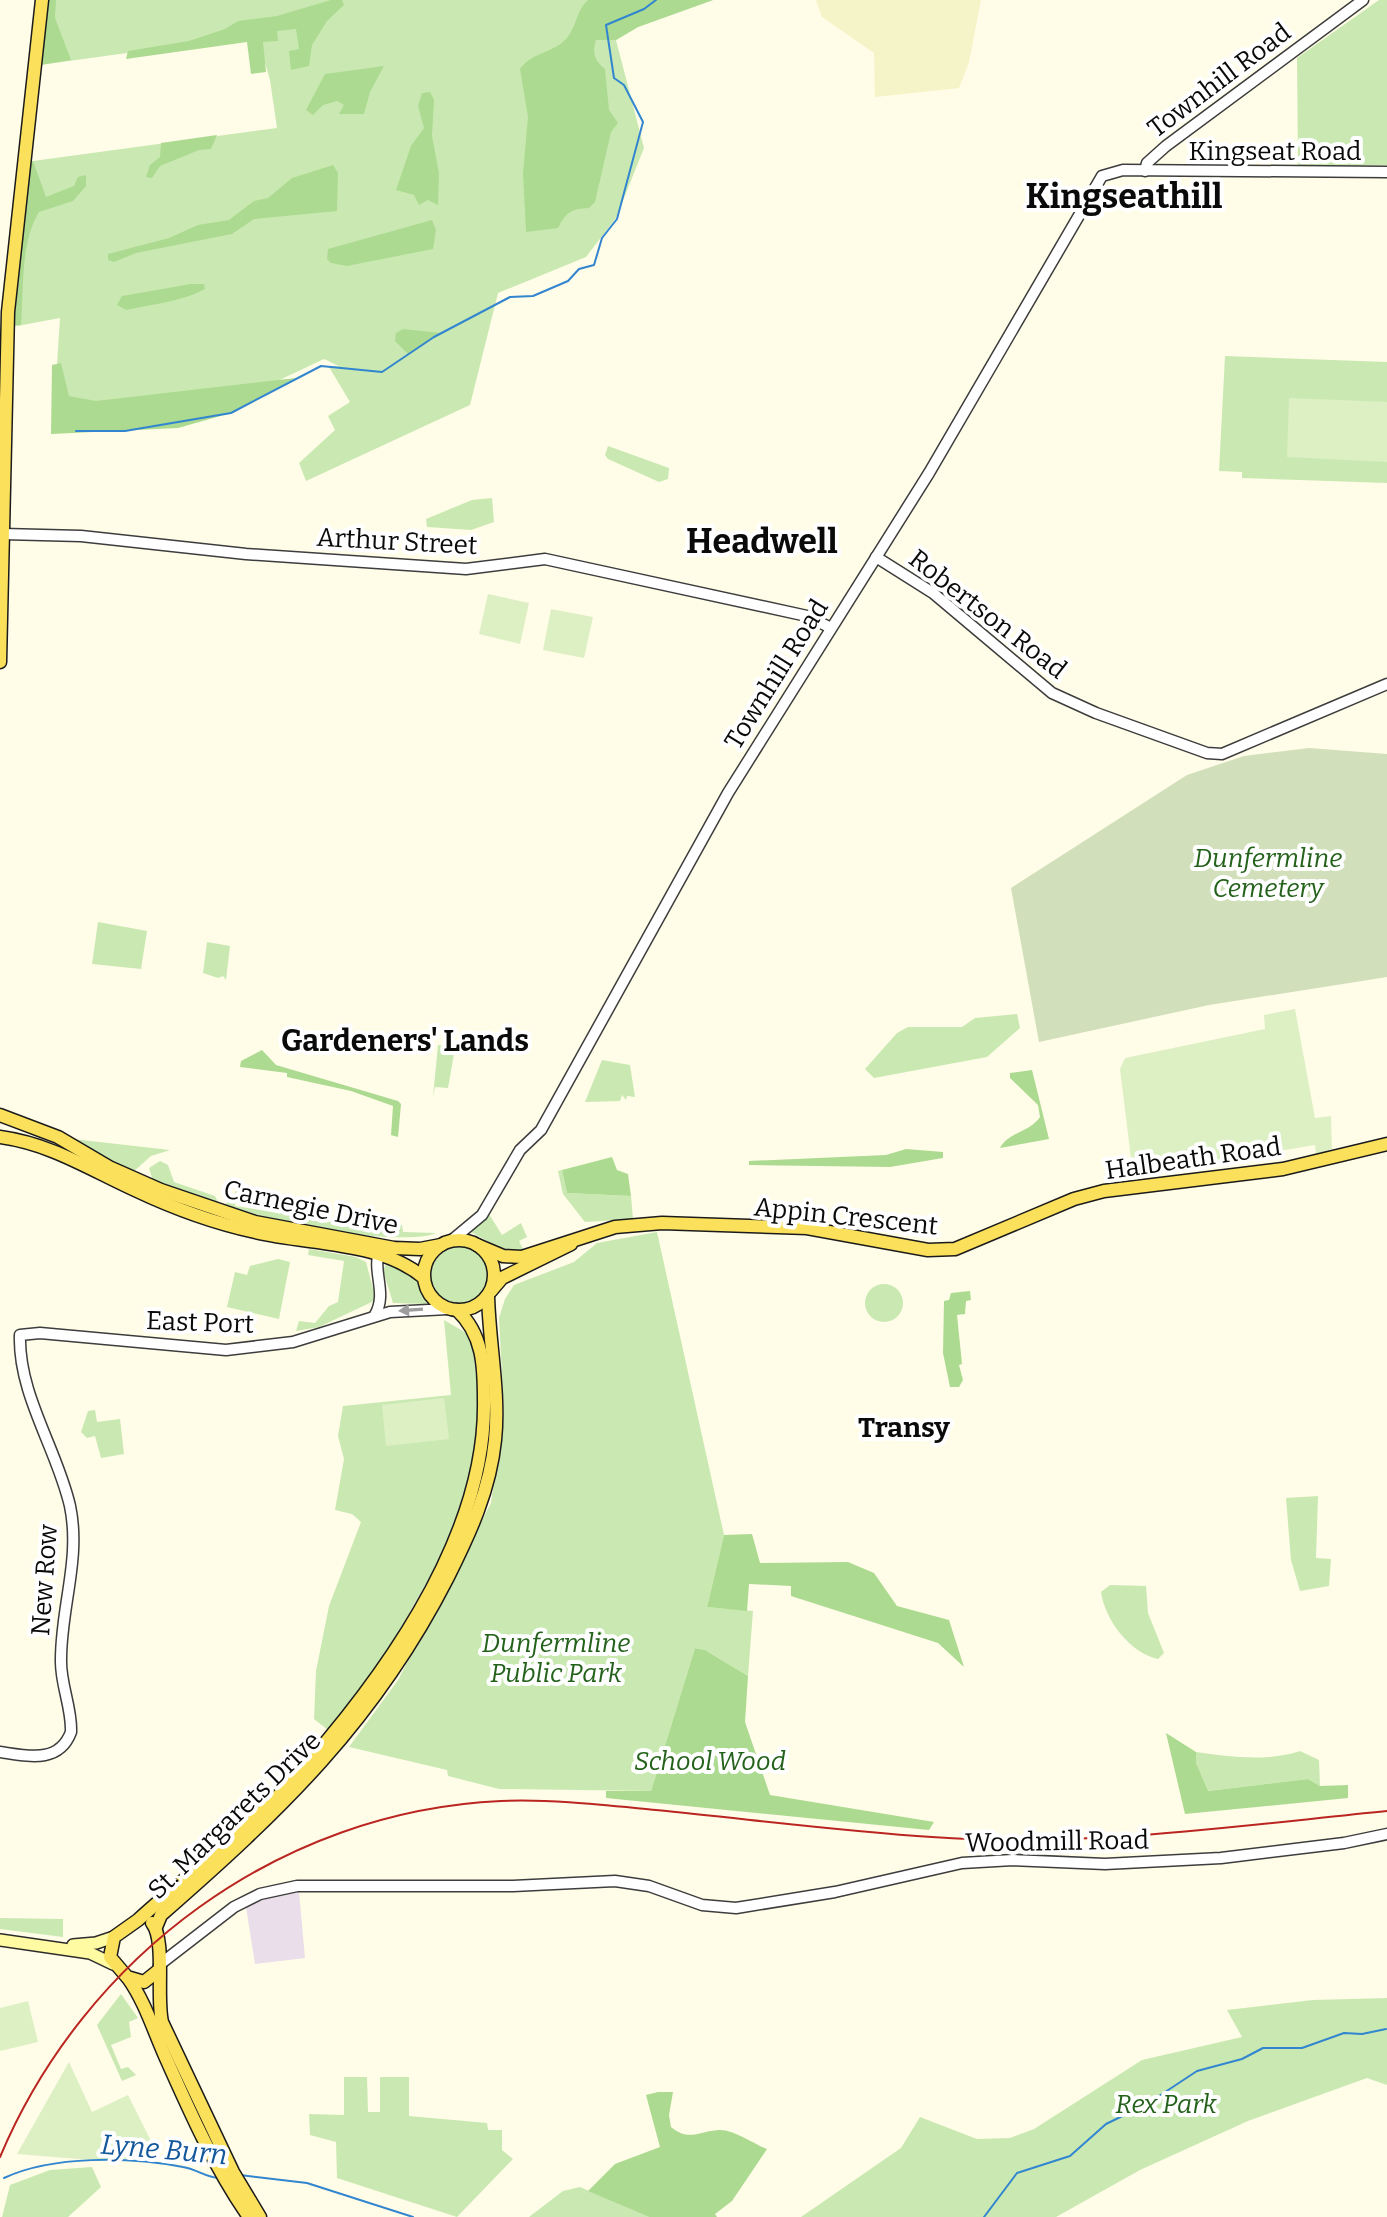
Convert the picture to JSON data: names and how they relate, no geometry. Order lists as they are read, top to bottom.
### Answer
{
  "streets": {
    "main road": [
      "Halbeath Road",
      "Carnegie Drive",
      "Appin Crescent",
      "St. Margarets Drive"
    ],
    "street": [
      "Townhill Road",
      "Kingseat Road",
      "Arthur Street",
      "Robertson Road",
      "East Port",
      "New Row",
      "Woodmill Road"
    ]
  },
  "crossings": [
    ["Townhill Road", "Kingseat Road"],
    ["Townhill Road", "Arthur Street"],
    ["Townhill Road", "Robertson Road"],
    ["Townhill Road", "Carnegie Drive"],
    ["Townhill Road", "Appin Crescent"],
    ["Townhill Road", "East Port"],
    ["Townhill Road", "St. Margarets Drive"],
    ["Halbeath Road", "Appin Crescent"],
    ["Carnegie Drive", "Appin Crescent"],
    ["Carnegie Drive", "East Port"],
    ["Carnegie Drive", "St. Margarets Drive"],
    ["Appin Crescent", "East Port"],
    ["Appin Crescent", "St. Margarets Drive"],
    ["East Port", "New Row"],
    ["East Port", "St. Margarets Drive"],
    ["St. Margarets Drive", "Woodmill Road"]
  ],
  "districts": [
    "Kingseathill",
    "Headwell",
    "Gardeners' Lands",
    "Transy"
  ],
  "water": ["Lyne Burn"],
  "parks": [
    "Dunfermline Cemetery",
    "Dunfermline Public Park",
    "School Wood",
    "Rex Park"
  ]
}
